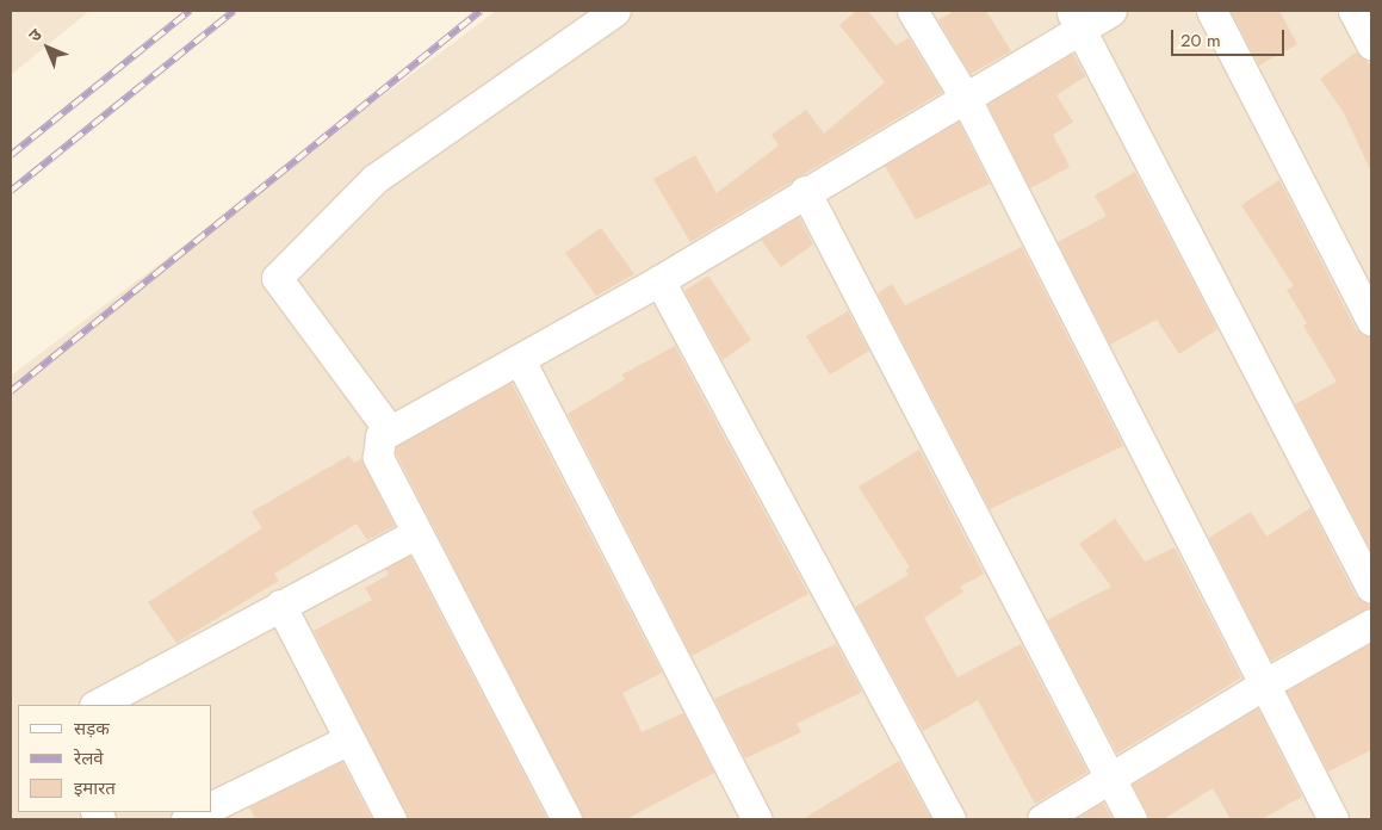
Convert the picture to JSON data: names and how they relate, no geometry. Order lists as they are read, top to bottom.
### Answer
{
  "legend": ["सड़क", "रेलवे", "इमारत"],
  "scale_bar": "20 m",
  "north": "top left"
}
